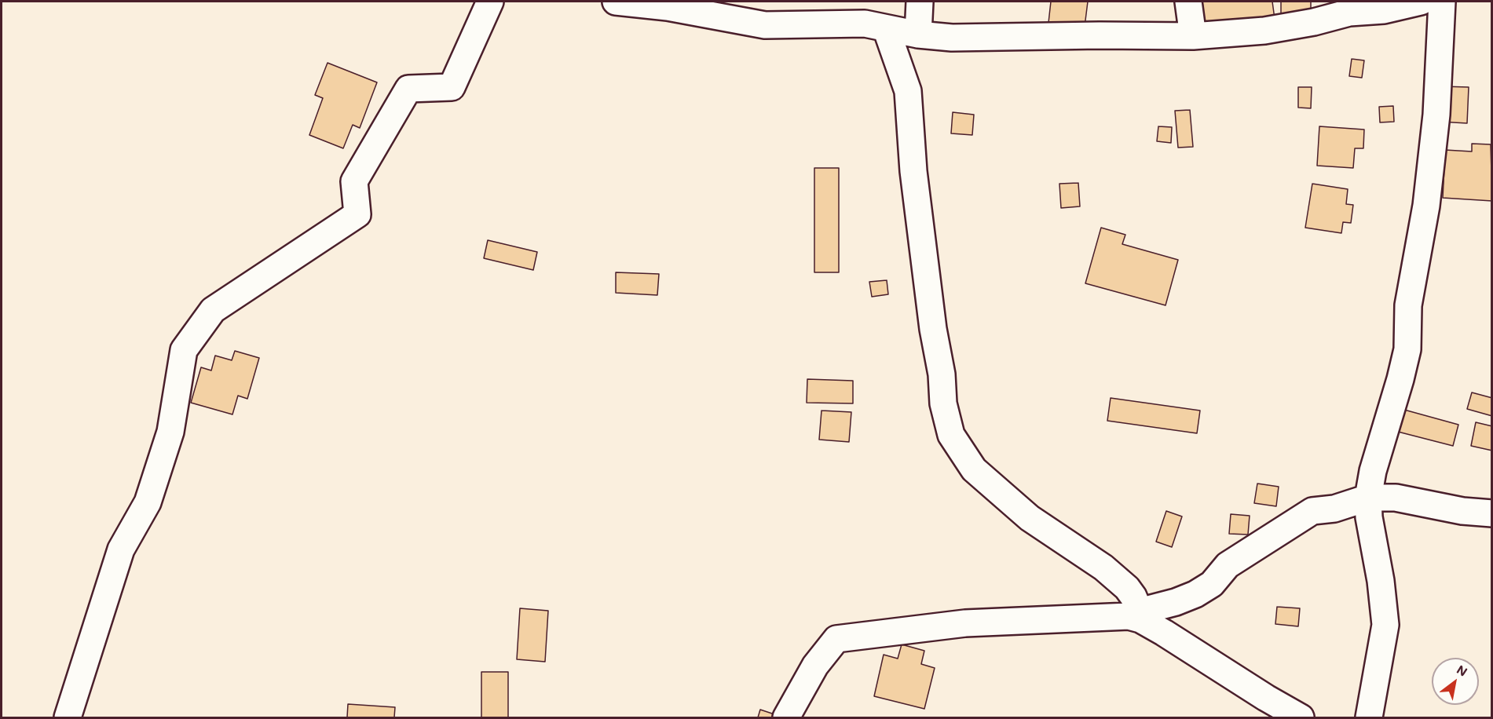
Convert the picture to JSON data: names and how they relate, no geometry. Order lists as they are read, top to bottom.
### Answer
{
  "north": "top right"
}
